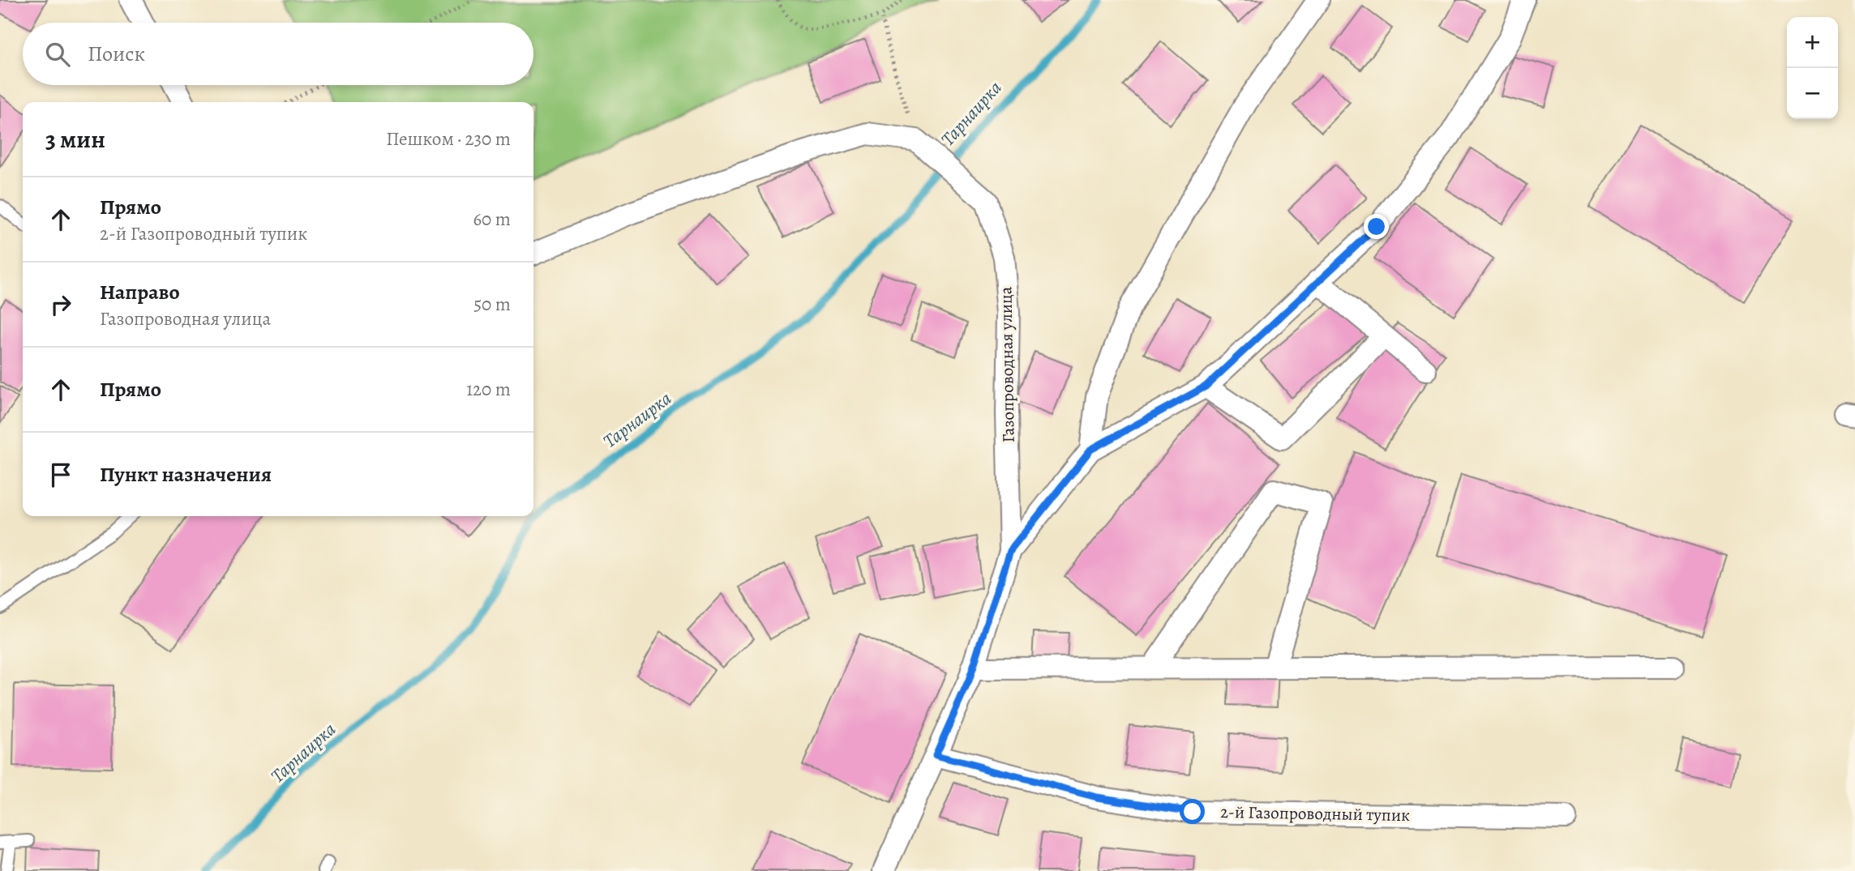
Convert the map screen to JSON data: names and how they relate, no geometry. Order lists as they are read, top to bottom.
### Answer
{
  "streets": {
    "street": ["Газопроводная улица", "2-й Газопроводный тупик"]
  },
  "crossings": [
    ["Газопроводная улица", "2-й Газопроводный тупик"]
  ],
  "water": ["Тарнаирка"],
  "page": {
    "map_buttons": ["+", "−"],
    "search": "Поиск",
    "heading": ["3 мин", "Пешком · 230 m"],
    "list": [
      ["Прямо", "2-й Газопроводный тупик", "60 m"],
      ["Направо", "Газопроводная улица", "50 m"],
      ["Прямо", "120 m"],
      "Пункт назначения"
    ]
  }
}
